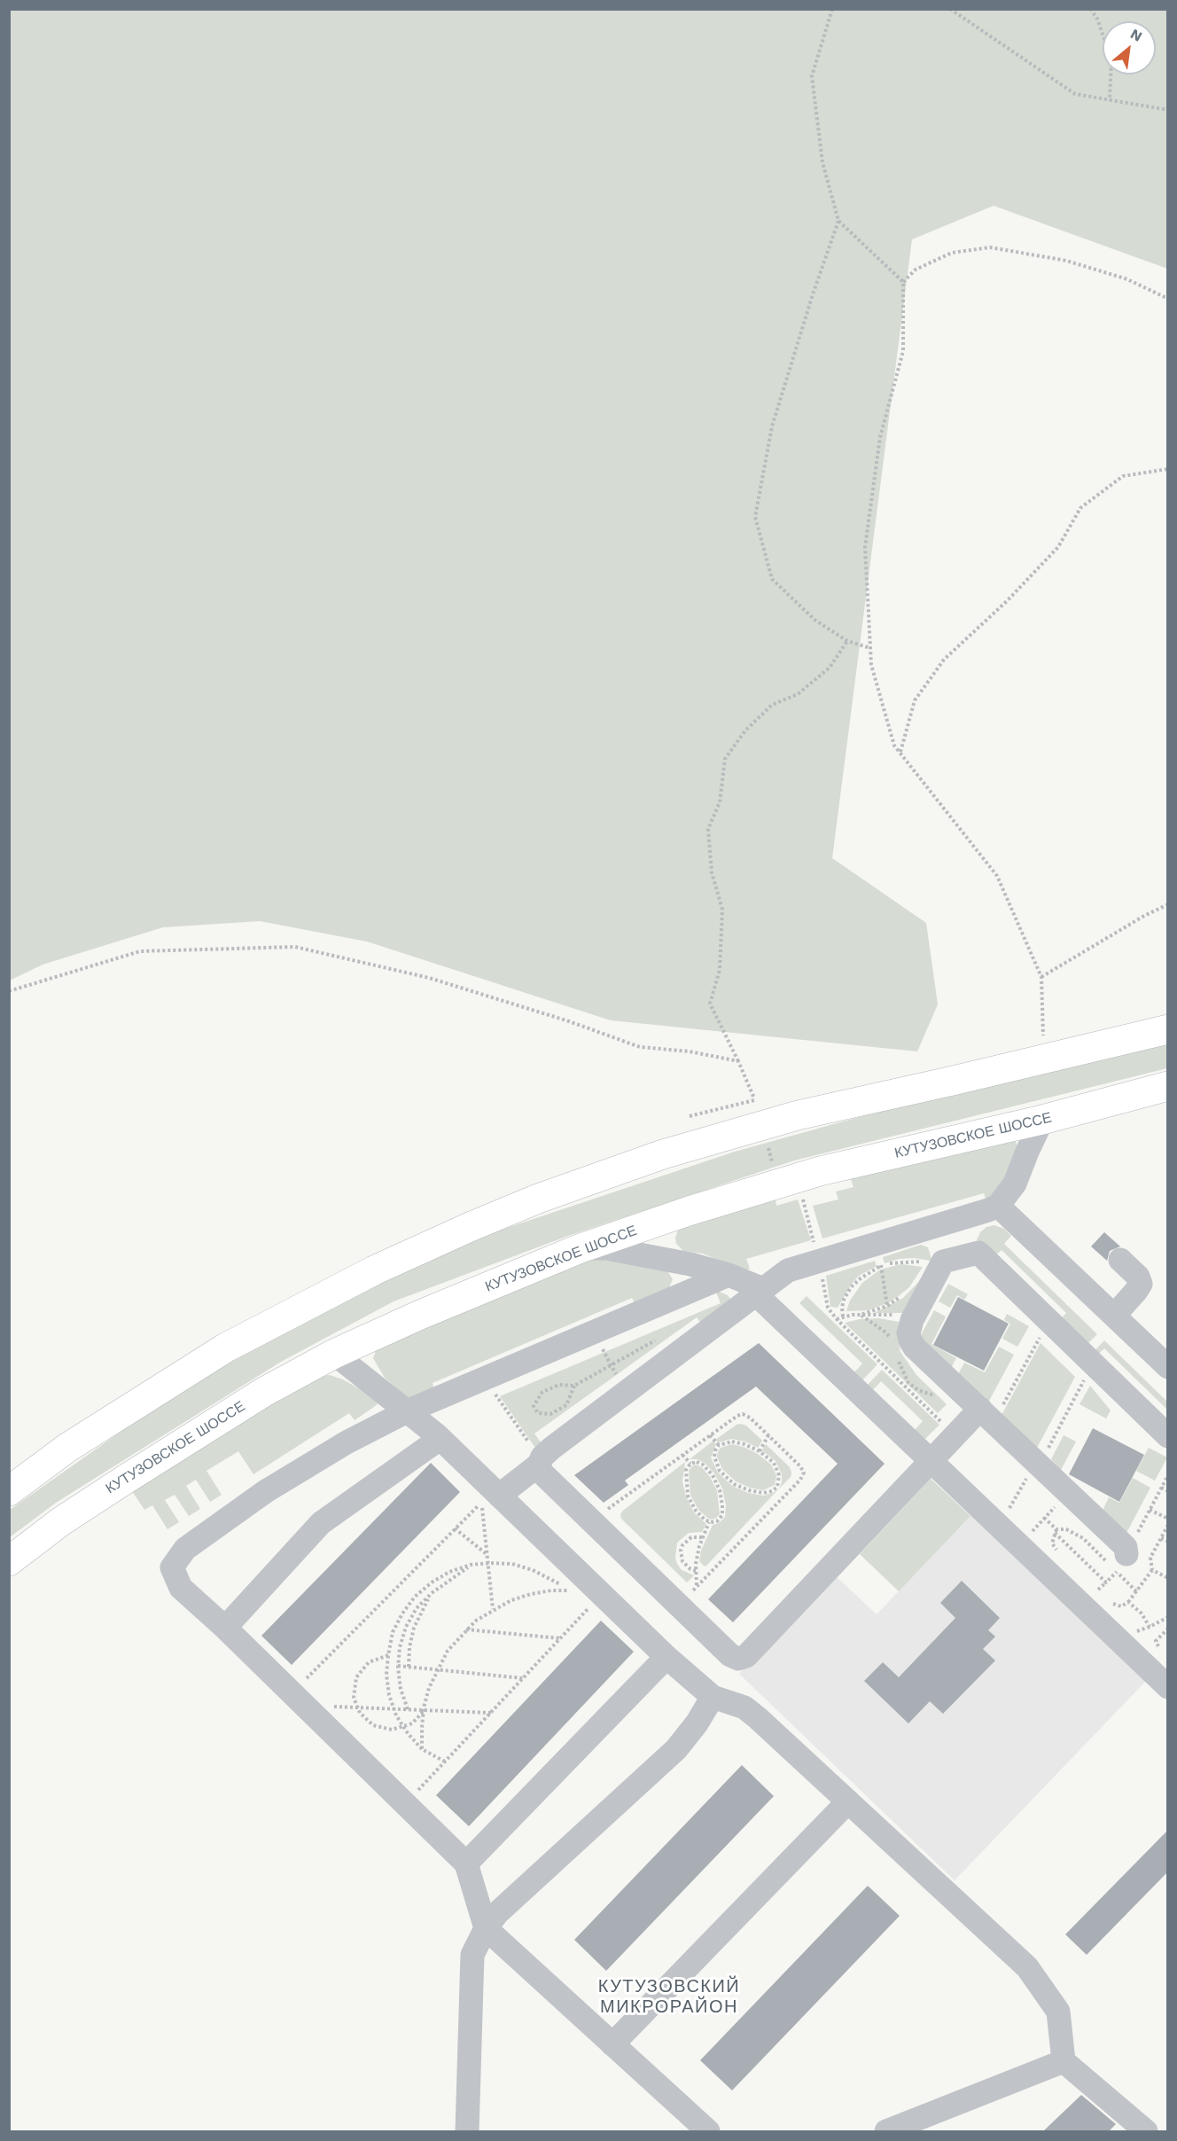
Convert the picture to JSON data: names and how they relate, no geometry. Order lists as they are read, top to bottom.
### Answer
{
  "streets": {
    "main road": ["КУТУЗОВСКОЕ ШОССЕ"]
  },
  "districts": ["КУТУЗОВСКИЙ МИКРОРАЙОН"],
  "north": "top right"
}
